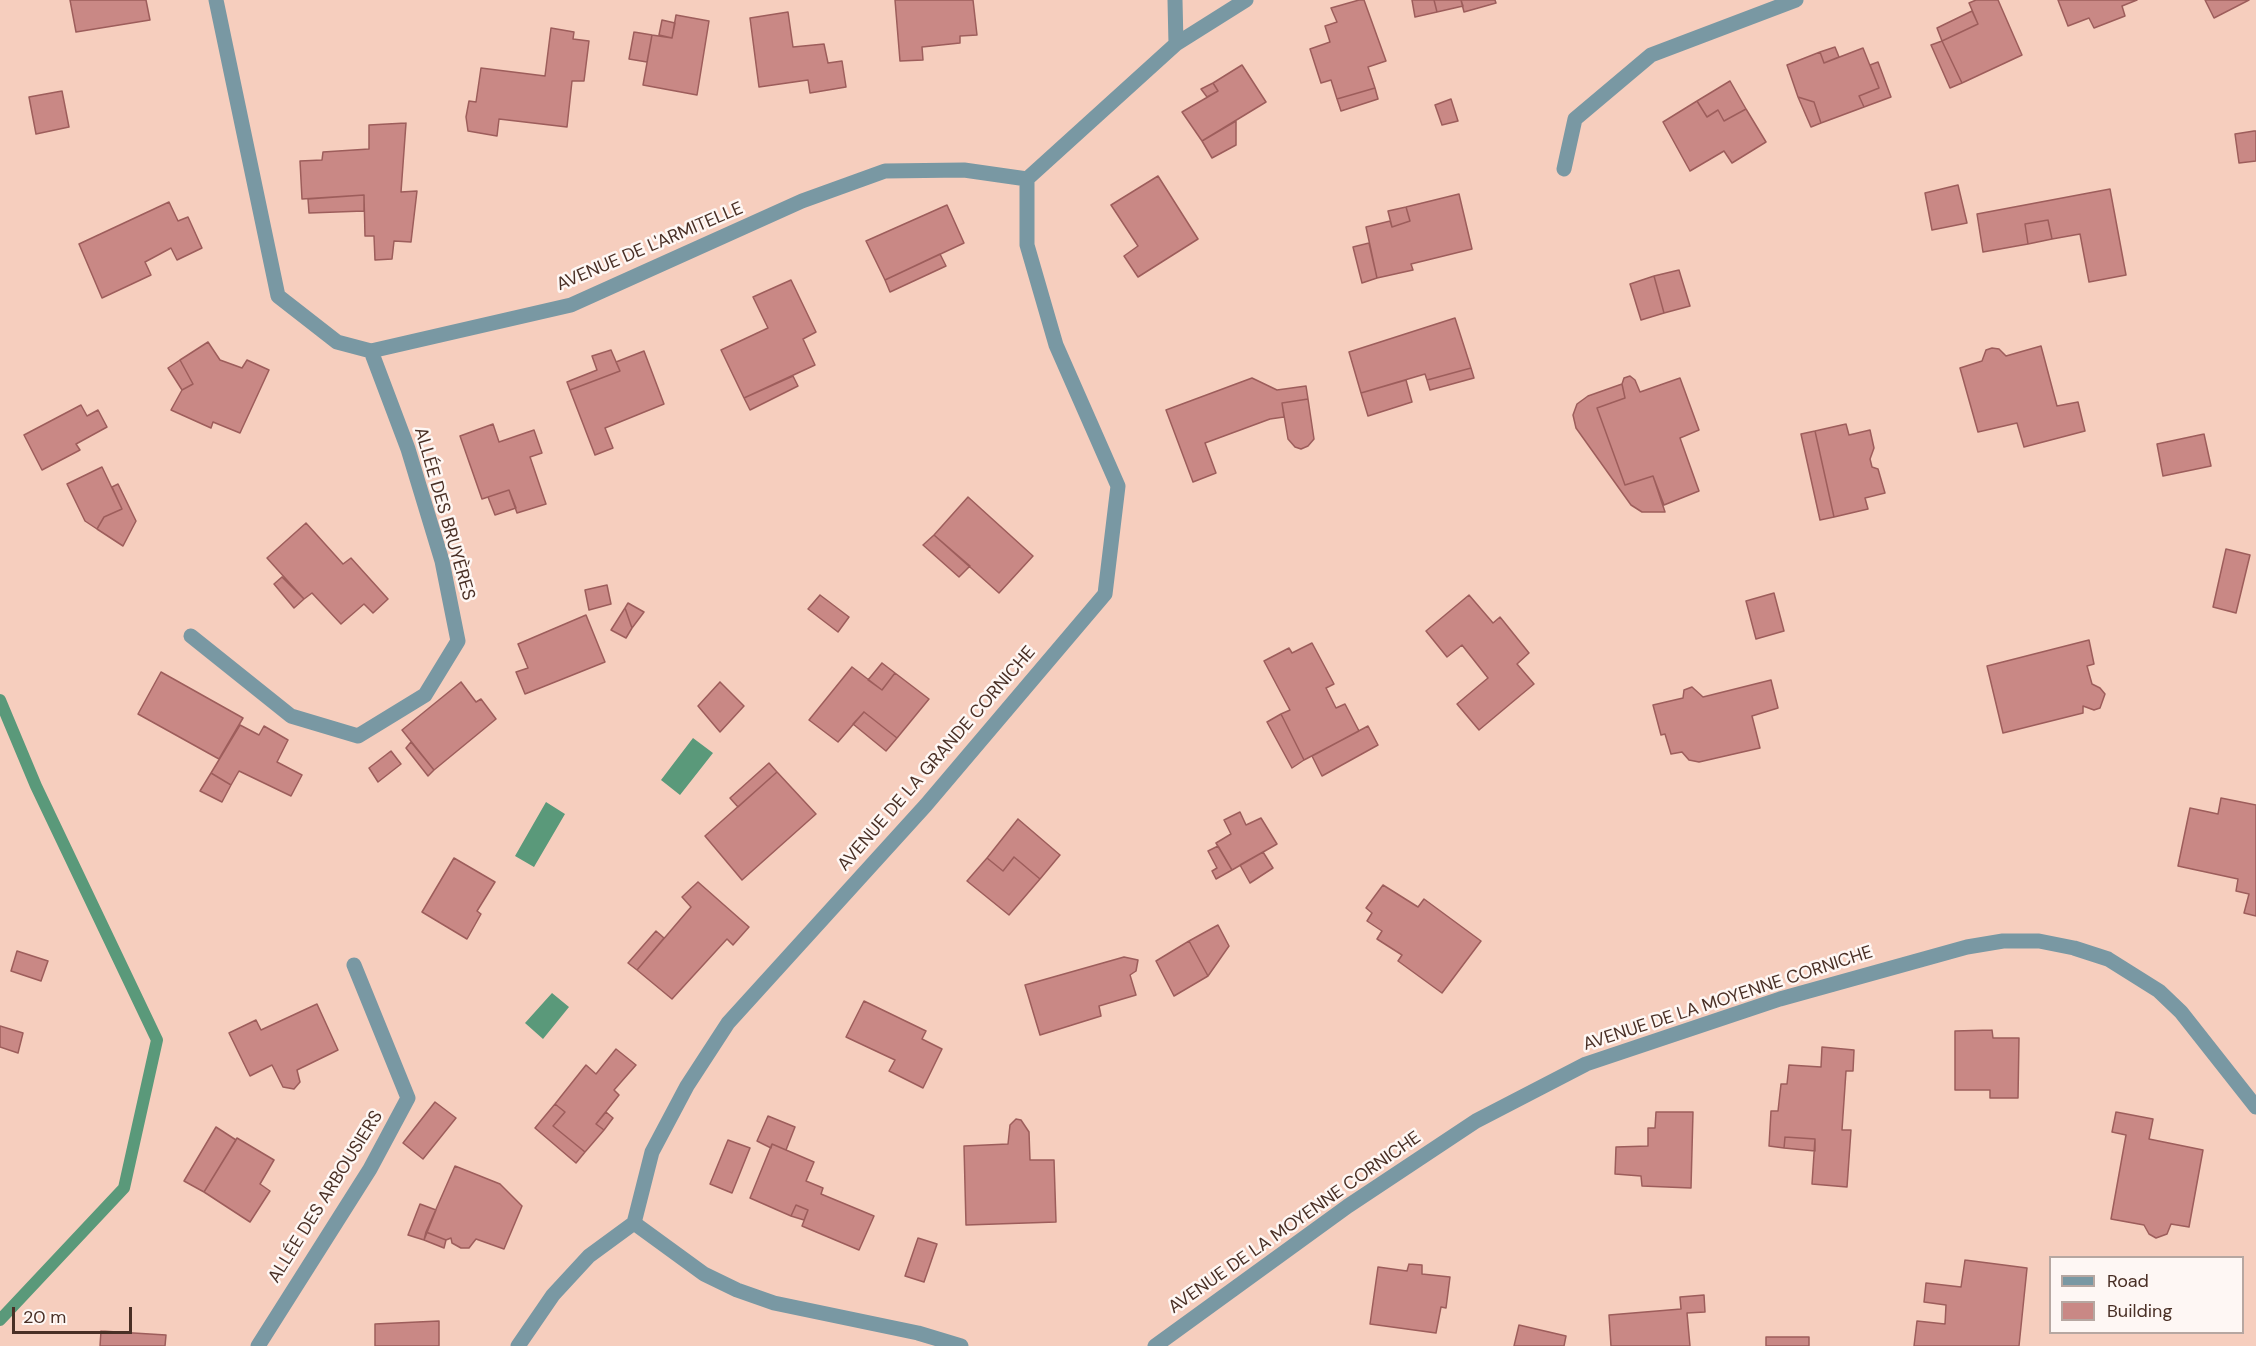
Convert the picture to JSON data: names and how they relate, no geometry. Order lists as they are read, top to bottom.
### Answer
{
  "streets": {
    "street": [
      "AVENUE DE L'ARMITELLE",
      "ALLÉE DES BRUYÈRES",
      "AVENUE DE LA GRANDE CORNICHE",
      "AVENUE DE LA MOYENNE CORNICHE",
      "ALLÉE DES ARBOUSIERS"
    ]
  },
  "crossings": [
    ["AVENUE DE L'ARMITELLE", "ALLÉE DES BRUYÈRES"],
    ["AVENUE DE L'ARMITELLE", "AVENUE DE LA GRANDE CORNICHE"]
  ],
  "legend": ["Road", "Building"],
  "scale_bar": "20 m"
}
